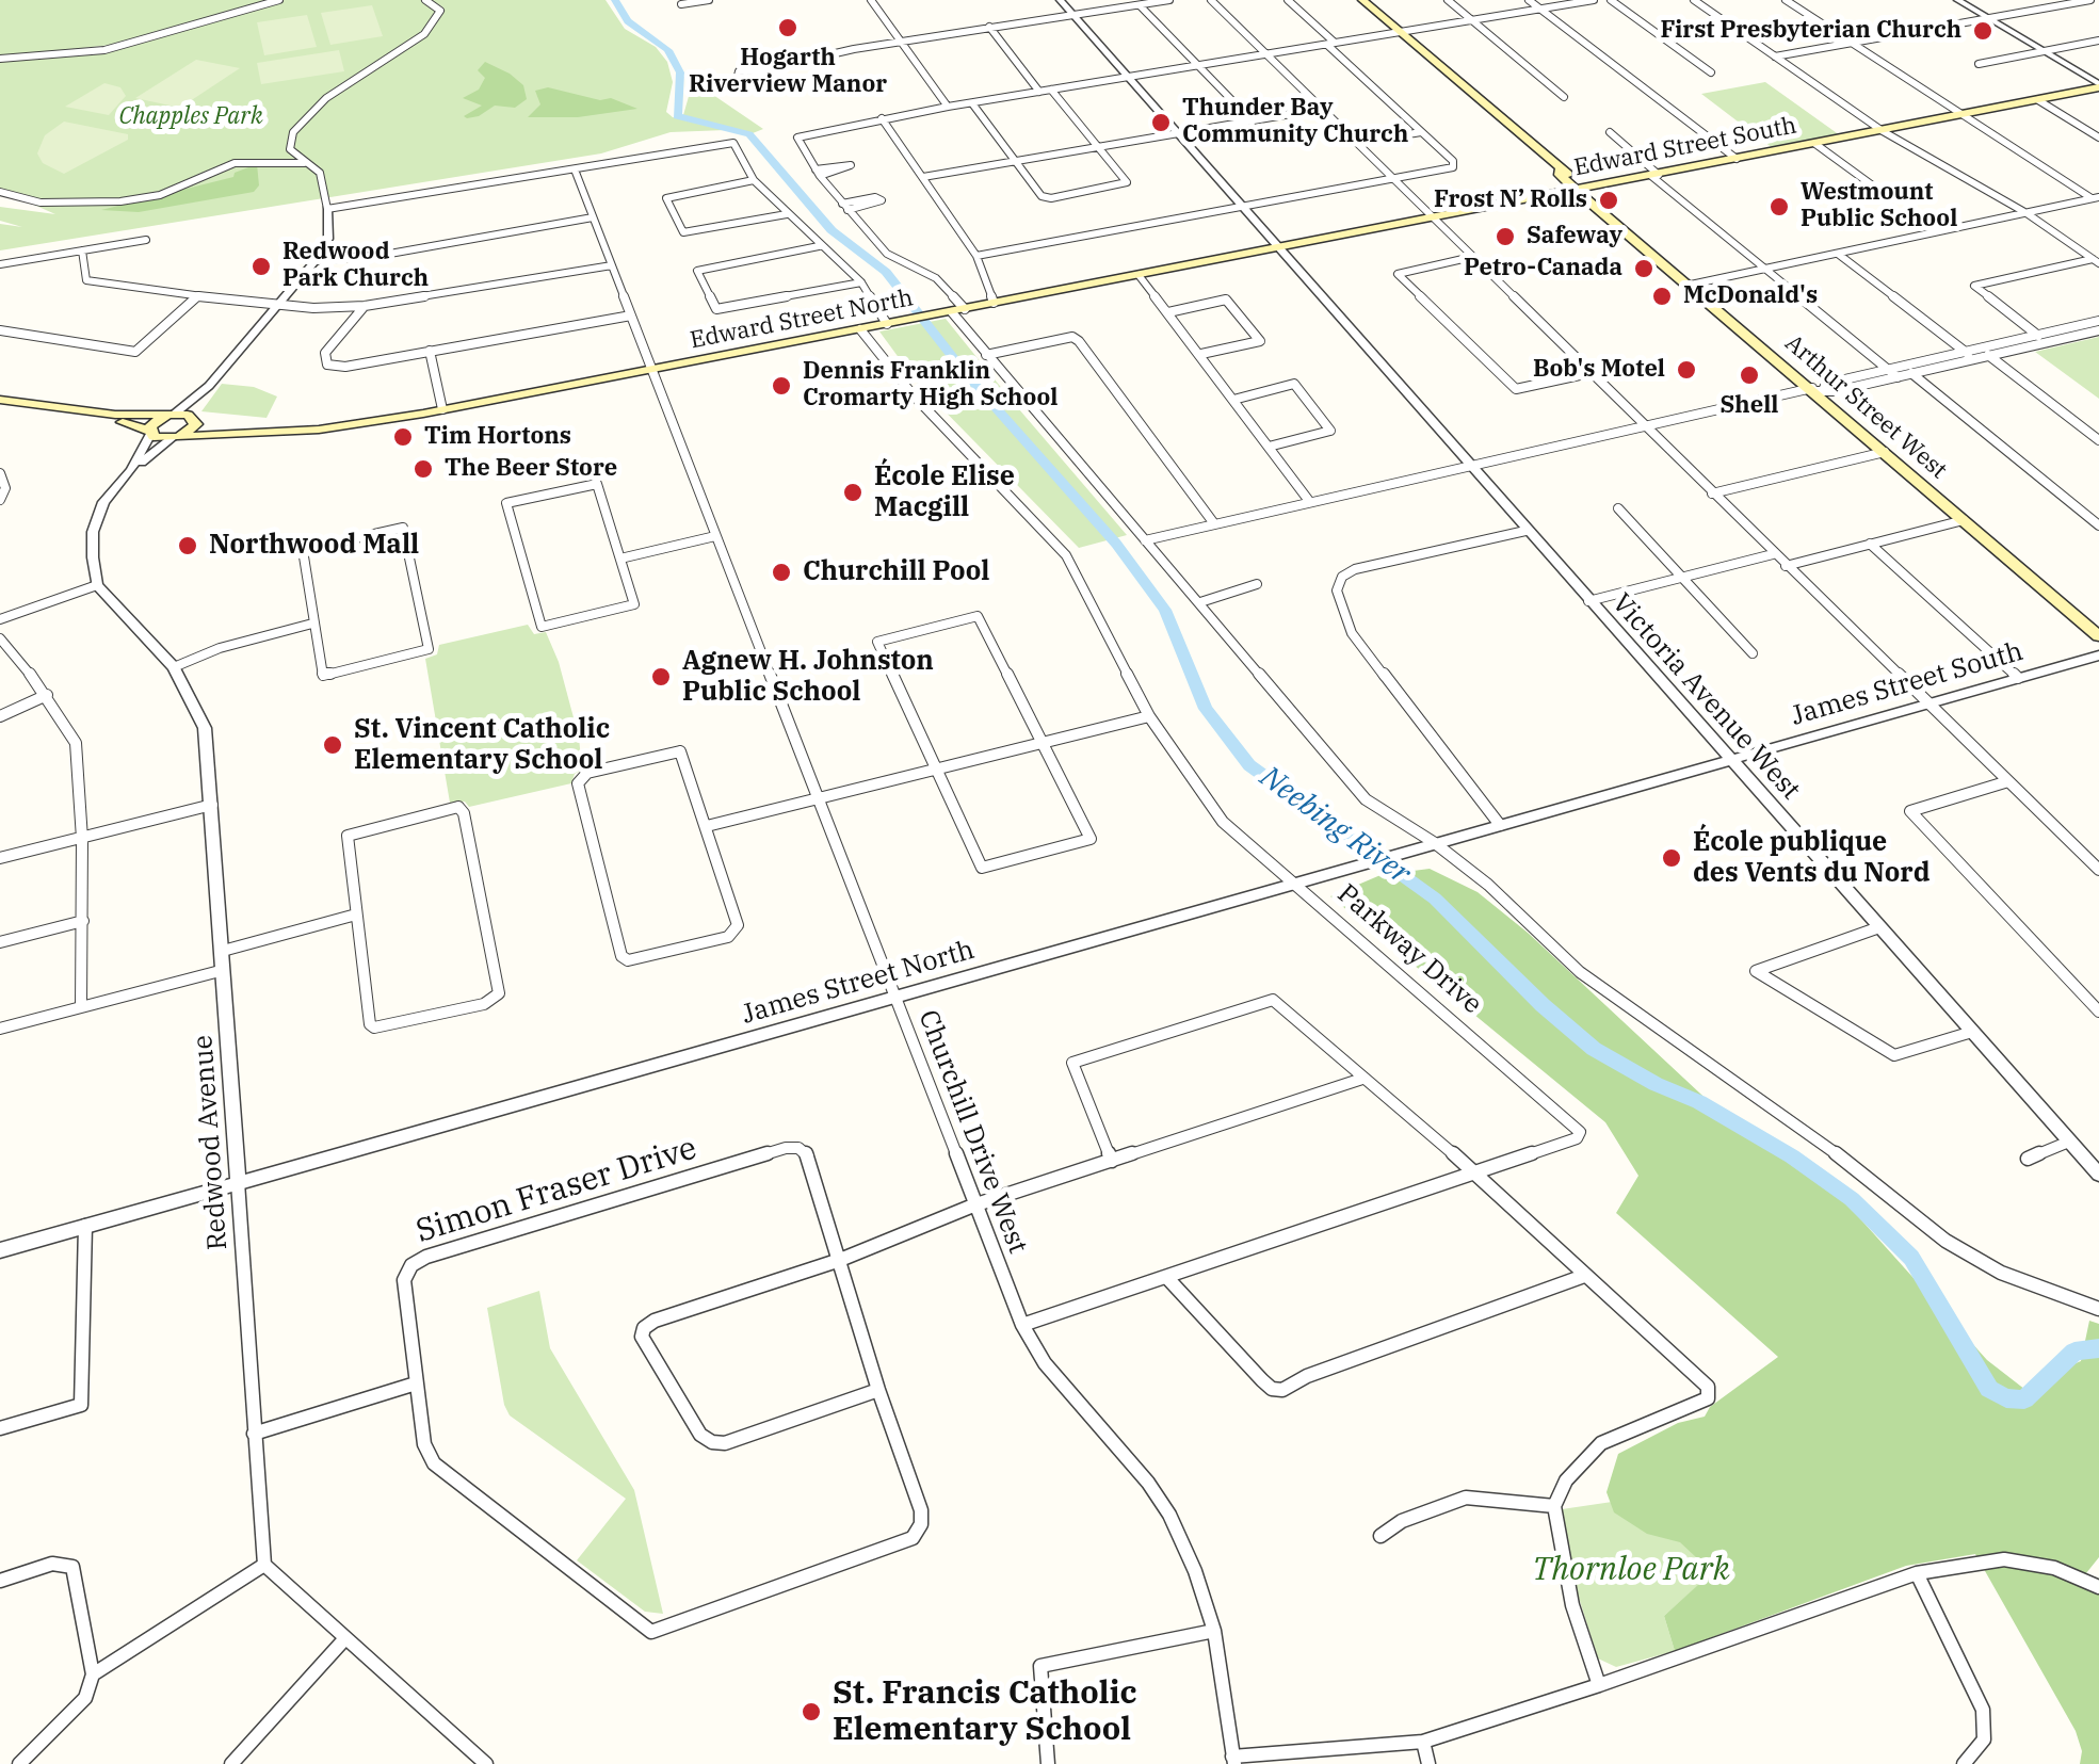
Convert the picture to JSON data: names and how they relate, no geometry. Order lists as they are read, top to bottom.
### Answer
{
  "streets": {
    "main road": ["Edward Street South", "Edward Street North", "Arthur Street West"],
    "street": [
      "James Street South",
      "Victoria Avenue West",
      "Parkway Drive",
      "James Street North",
      "Churchill Drive West",
      "Redwood Avenue",
      "Simon Fraser Drive"
    ]
  },
  "crossings": [
    ["Edward Street South", "Edward Street North"],
    ["Edward Street South", "Arthur Street West"],
    ["Edward Street South", "Victoria Avenue West"],
    ["Edward Street North", "Victoria Avenue West"],
    ["Edward Street North", "Parkway Drive"],
    ["Edward Street North", "Churchill Drive West"],
    ["James Street South", "Victoria Avenue West"],
    ["James Street South", "James Street North"],
    ["Victoria Avenue West", "James Street North"],
    ["Parkway Drive", "James Street North"],
    ["Parkway Drive", "Churchill Drive West"],
    ["James Street North", "Churchill Drive West"],
    ["James Street North", "Redwood Avenue"]
  ],
  "water": ["Neebing River"],
  "parks": ["Chapples Park", "Thornloe Park"],
  "places": [
    "Hogarth Riverview Manor",
    "First Presbyterian Church",
    "Thunder Bay Community Church",
    "Frost N’ Rolls",
    "Westmount Public School",
    "Safeway",
    "Redwood Park Church",
    "Petro-Canada",
    "McDonald's",
    "Bob's Motel",
    "Shell",
    "Dennis Franklin Cromarty High School",
    "Tim Hortons",
    "The Beer Store",
    "École Elise Macgill",
    "Northwood Mall",
    "Churchill Pool",
    "Agnew H. Johnston Public School",
    "St. Vincent Catholic Elementary School",
    "École publique des Vents du Nord",
    "St. Francis Catholic Elementary School"
  ]
}
